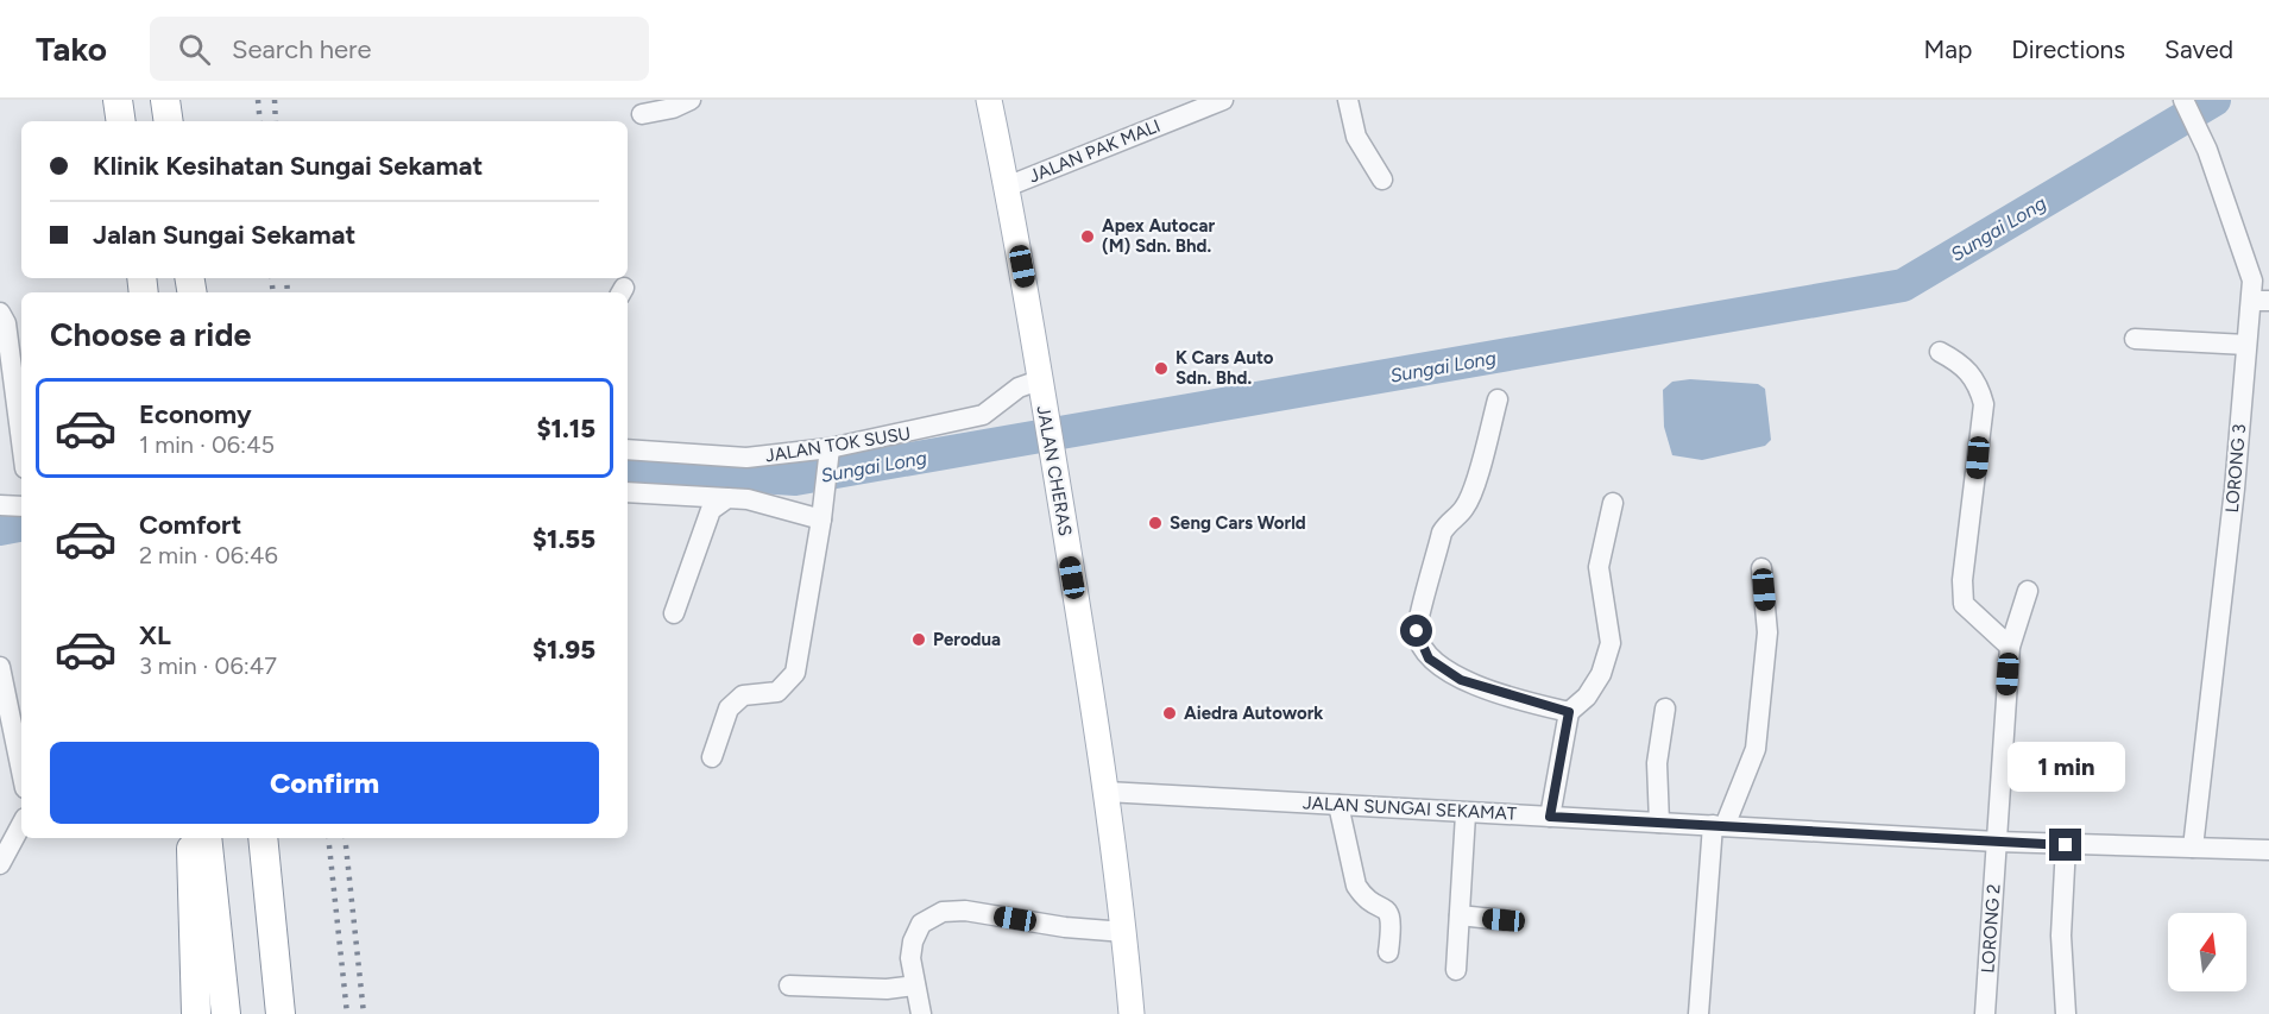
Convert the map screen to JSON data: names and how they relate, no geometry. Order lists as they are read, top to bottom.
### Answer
{
  "streets": {
    "main road": ["JALAN CHERAS"],
    "street": [
      "JALAN PAK MALI",
      "JALAN TOK SUSU",
      "LORONG 3",
      "JALAN SUNGAI SEKAMAT",
      "LORONG 2"
    ]
  },
  "crossings": [
    ["JALAN PAK MALI", "JALAN CHERAS"],
    ["JALAN TOK SUSU", "JALAN CHERAS"],
    ["LORONG 3", "JALAN SUNGAI SEKAMAT"],
    ["JALAN CHERAS", "JALAN SUNGAI SEKAMAT"],
    ["JALAN SUNGAI SEKAMAT", "LORONG 2"]
  ],
  "water": ["Sungai Long"],
  "places": [
    "Apex Autocar (M) Sdn. Bhd.",
    "K Cars Auto Sdn. Bhd.",
    "Seng Cars World",
    "Perodua",
    "Aiedra Autowork"
  ],
  "north": "top",
  "page": {
    "header": "Tako",
    "search": "Search here",
    "nav": ["Map", "Directions", "Saved"],
    "banner": ["Klinik Kesihatan Sungai Sekamat", "Jalan Sungai Sekamat"],
    "heading": "Choose a ride",
    "list": [
      {
        "name": "Economy",
        "note": "1 min · 06:45",
        "value": "$1.15"
      },
      {
        "name": "Comfort",
        "note": "2 min · 06:46",
        "value": "$1.55"
      },
      {
        "name": "XL",
        "note": "3 min · 06:47",
        "value": "$1.95"
      }
    ],
    "buttons": "Confirm",
    "bubble": "1 min"
  }
}
